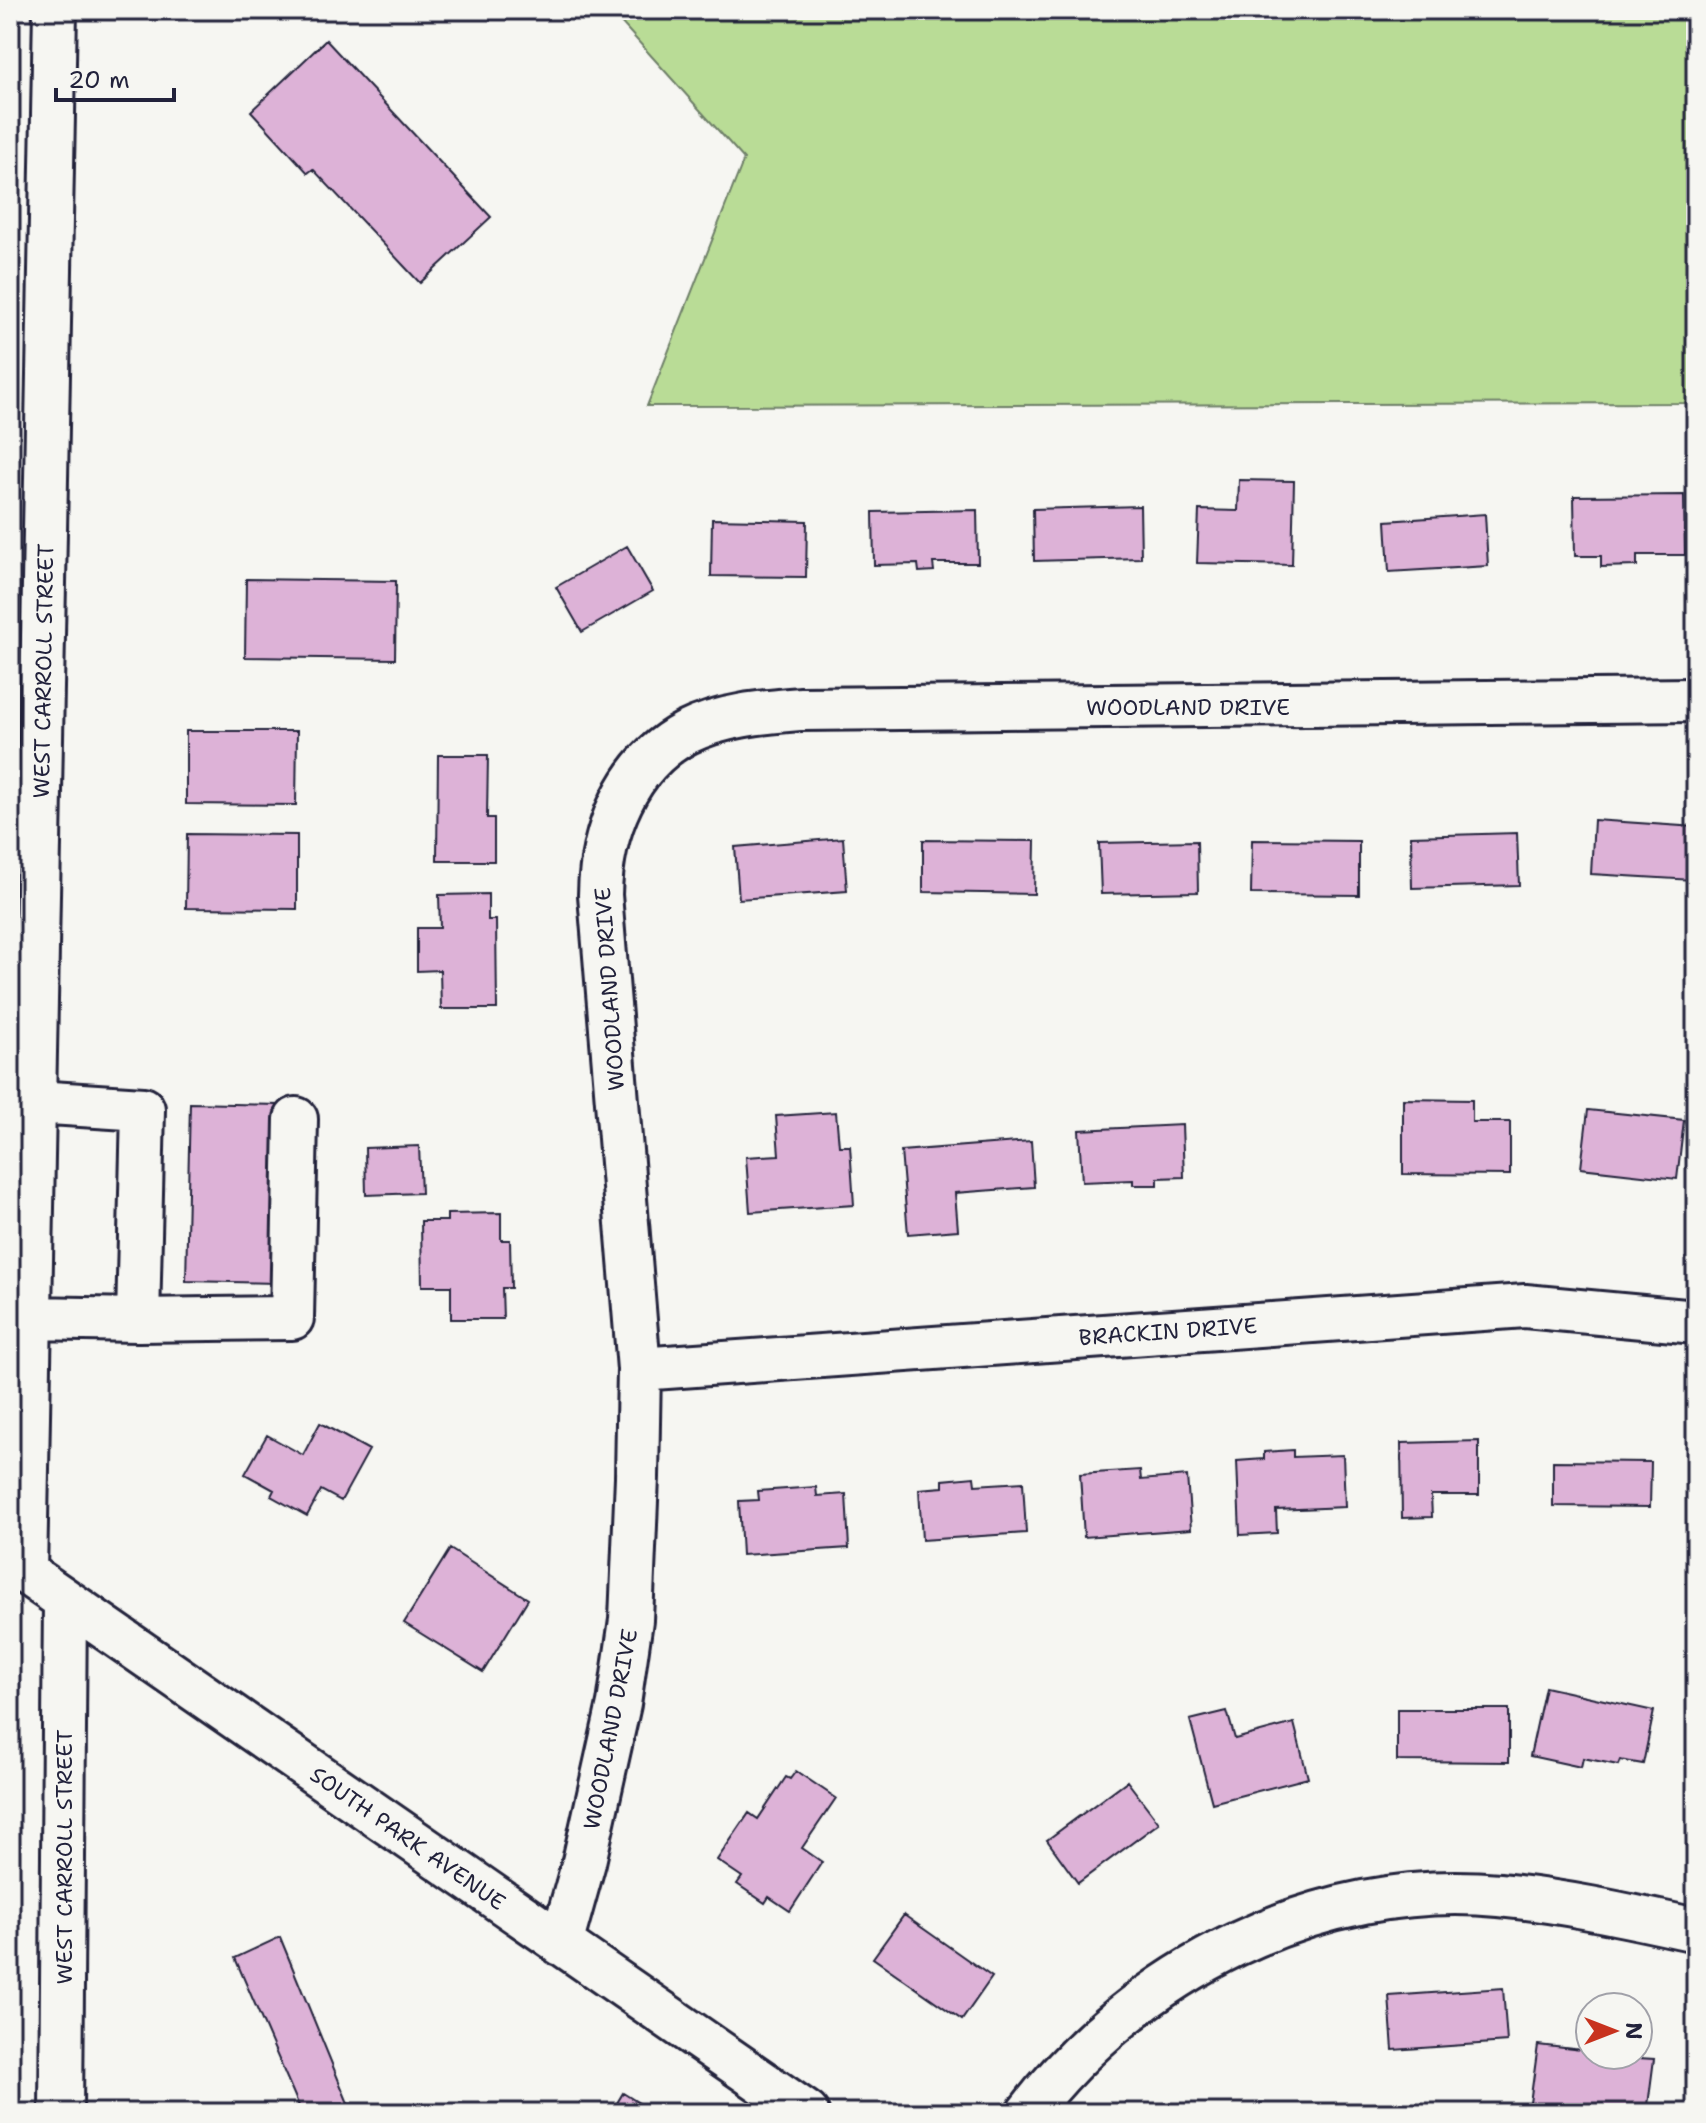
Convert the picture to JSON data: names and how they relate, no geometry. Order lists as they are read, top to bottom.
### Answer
{
  "streets": {
    "street": [
      "WEST CARROLL STREET",
      "WOODLAND DRIVE",
      "BRACKIN DRIVE",
      "SOUTH PARK AVENUE"
    ]
  },
  "crossings": [
    ["WEST CARROLL STREET", "SOUTH PARK AVENUE"],
    ["WOODLAND DRIVE", "BRACKIN DRIVE"],
    ["WOODLAND DRIVE", "SOUTH PARK AVENUE"]
  ],
  "scale_bar": "20 m",
  "north": "right"
}
